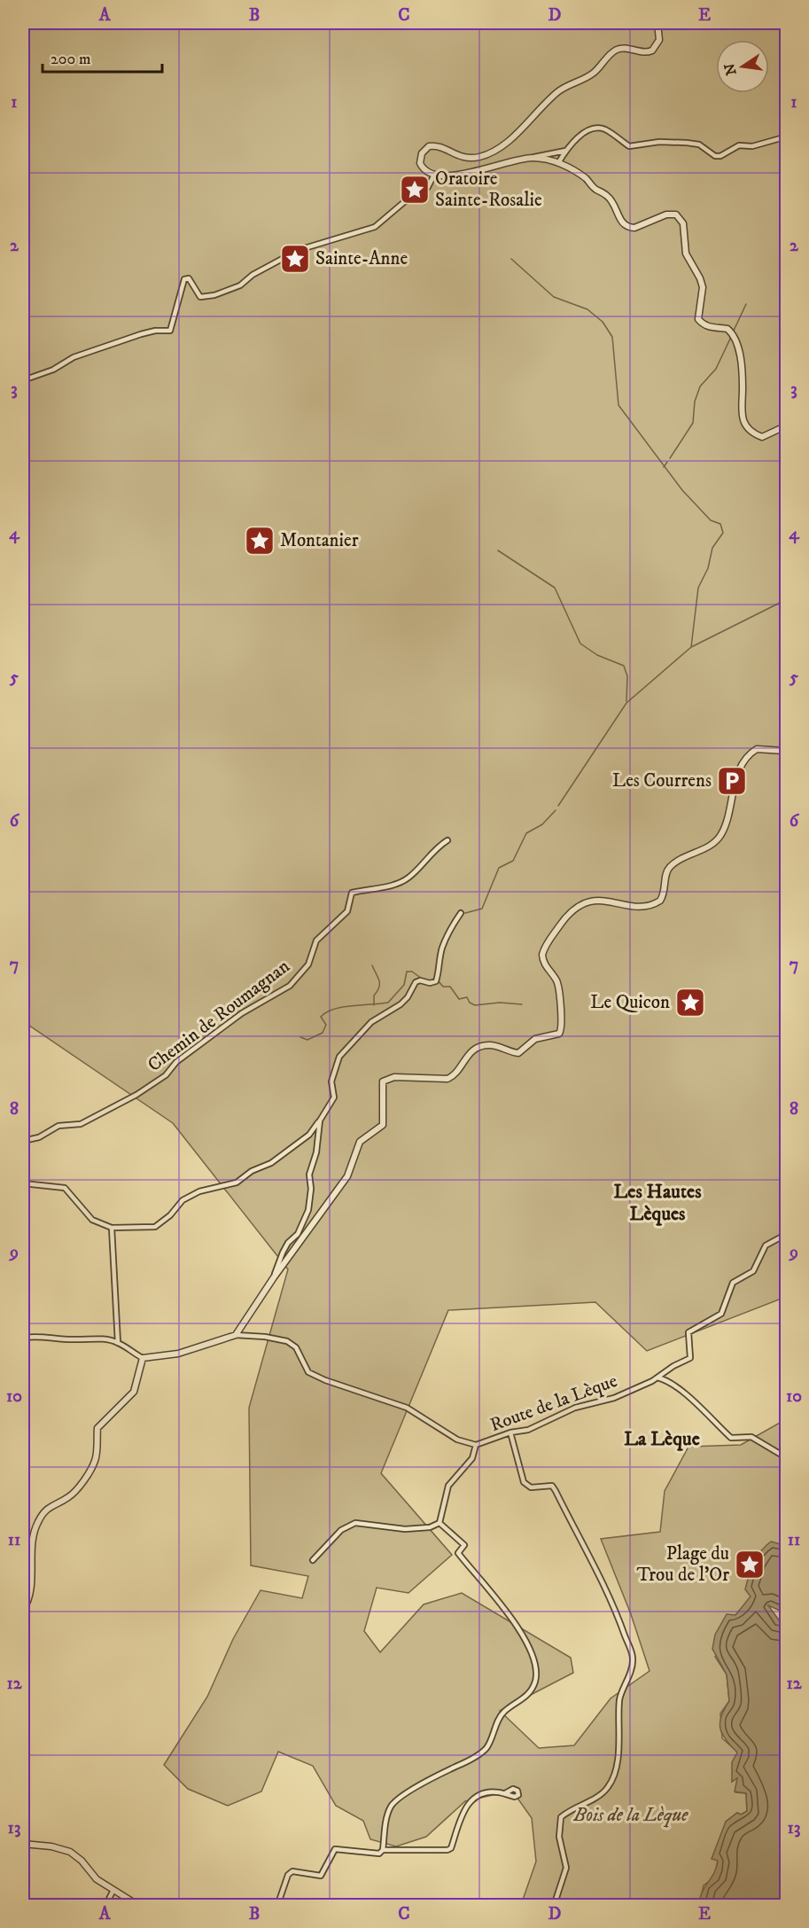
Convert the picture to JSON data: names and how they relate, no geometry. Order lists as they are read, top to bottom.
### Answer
{
  "streets": {
    "street": ["Chemin de Roumagnan", "Route de la Lèque"]
  },
  "districts": ["Les Hautes Lèques", "La Lèque"],
  "parks": ["Bois de la Lèque"],
  "places": {
    "place": [
      "Oratoire Sainte-Rosalie",
      "Sainte-Anne",
      "Montanier",
      "Le Quicon",
      "Plage du Trou de l'Or"
    ],
    "parking": ["Les Courrens"]
  },
  "scale_bar": "200 m",
  "north": "left",
  "grid": {
    "columns": [
      "A",
      "B",
      "C",
      "D",
      "E"
    ],
    "rows": [
      "1",
      "2",
      "3",
      "4",
      "5",
      "6",
      "7",
      "8",
      "9",
      "10",
      "11",
      "12",
      "13"
    ]
  }
}
